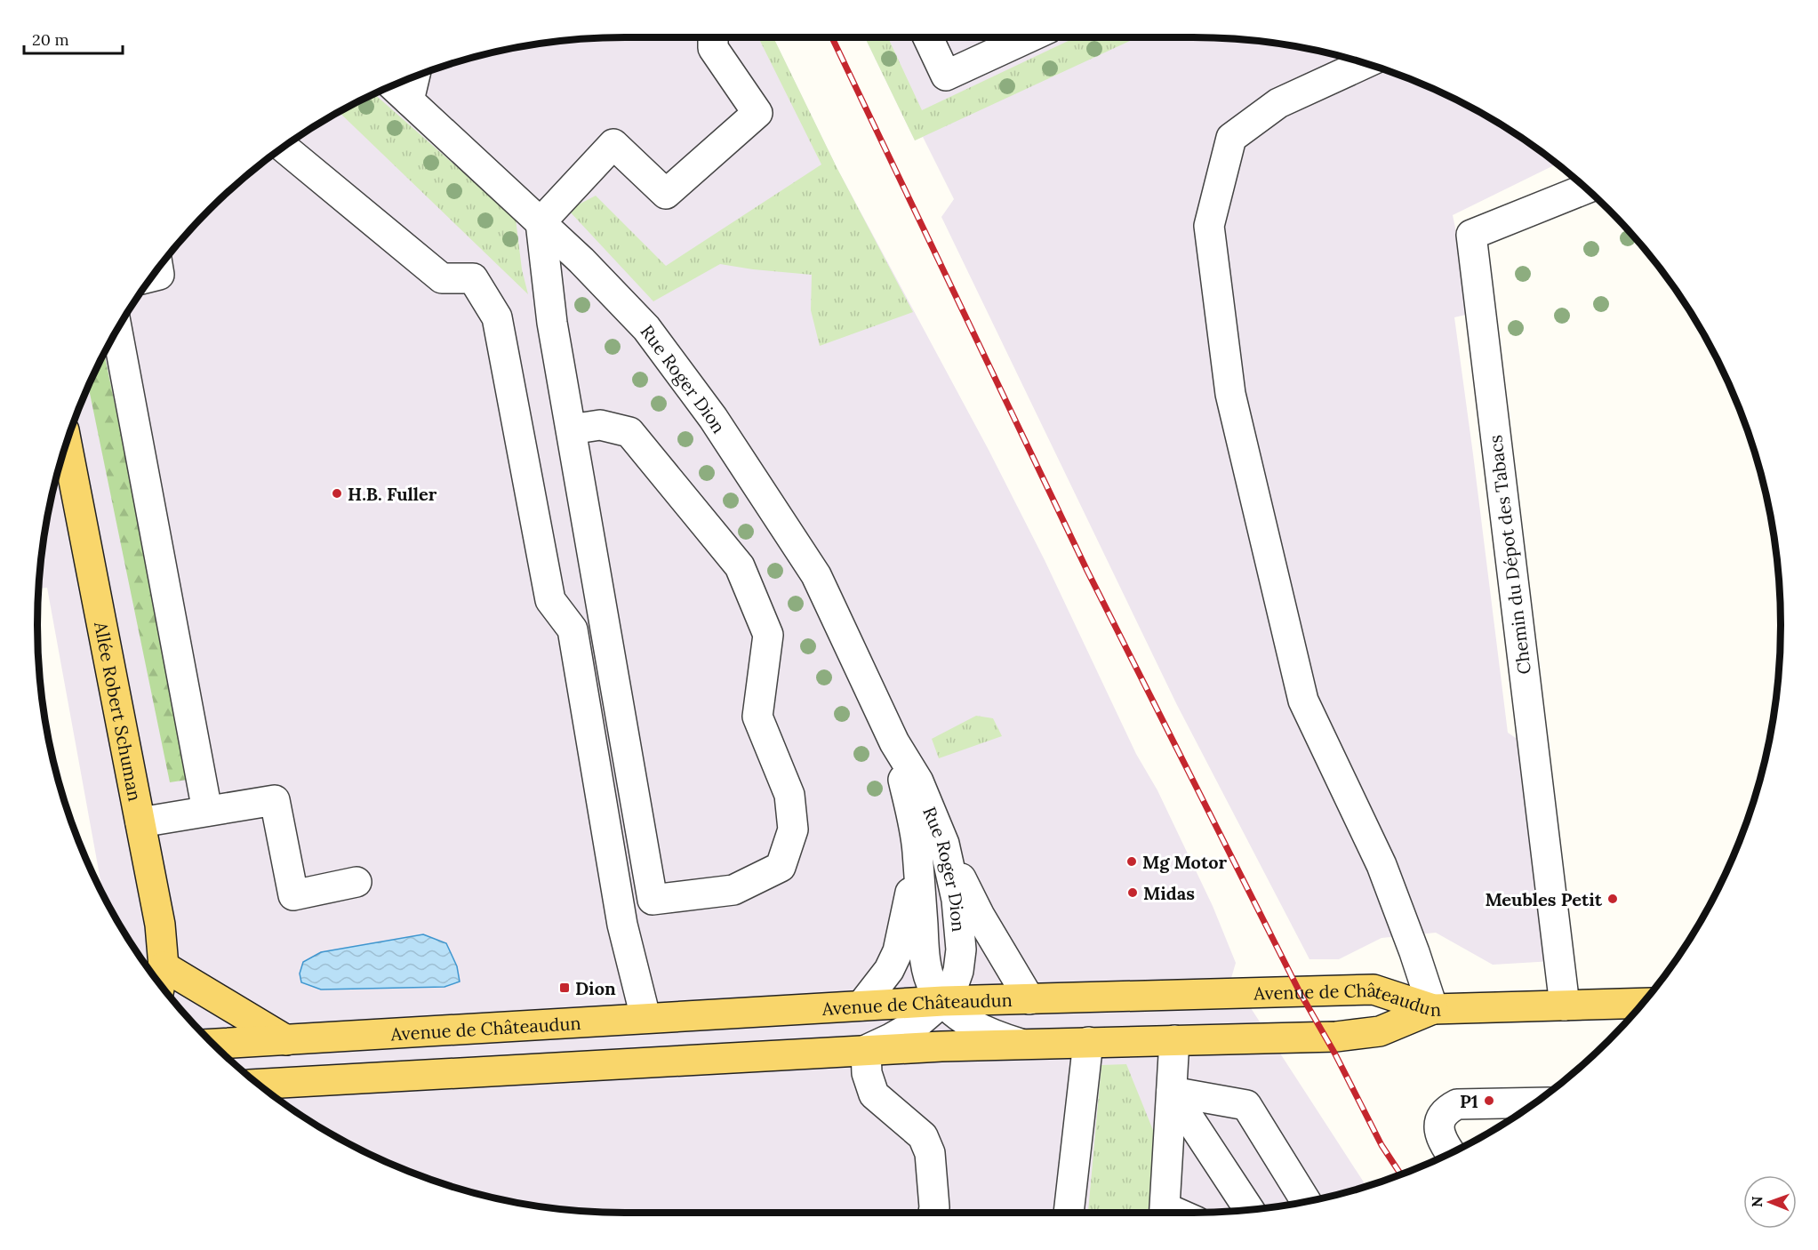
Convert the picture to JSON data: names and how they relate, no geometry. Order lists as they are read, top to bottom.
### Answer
{
  "streets": {
    "main road": ["Allée Robert Schuman", "Avenue de Châteaudun"],
    "street": ["Rue Roger Dion", "Chemin du Dépot des Tabacs"]
  },
  "crossings": [
    ["Rue Roger Dion", "Avenue de Châteaudun"]
  ],
  "places": {
    "other": [
      "H.B. Fuller",
      "Mg Motor",
      "Midas",
      "Meubles Petit",
      "P1"
    ],
    "transit": ["Dion"]
  },
  "scale_bar": "20 m",
  "north": "left"
}
